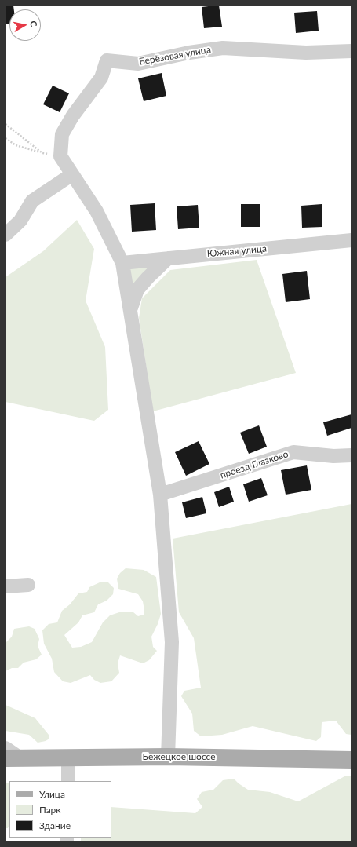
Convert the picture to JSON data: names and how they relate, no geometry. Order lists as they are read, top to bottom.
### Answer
{
  "streets": {
    "main road": ["Бежецкое шоссе"],
    "street": ["Берёзовая улица", "Южная улица", "проезд Глазково"]
  },
  "legend": ["Улица", "Парк", "Здание"],
  "north": "right"
}
